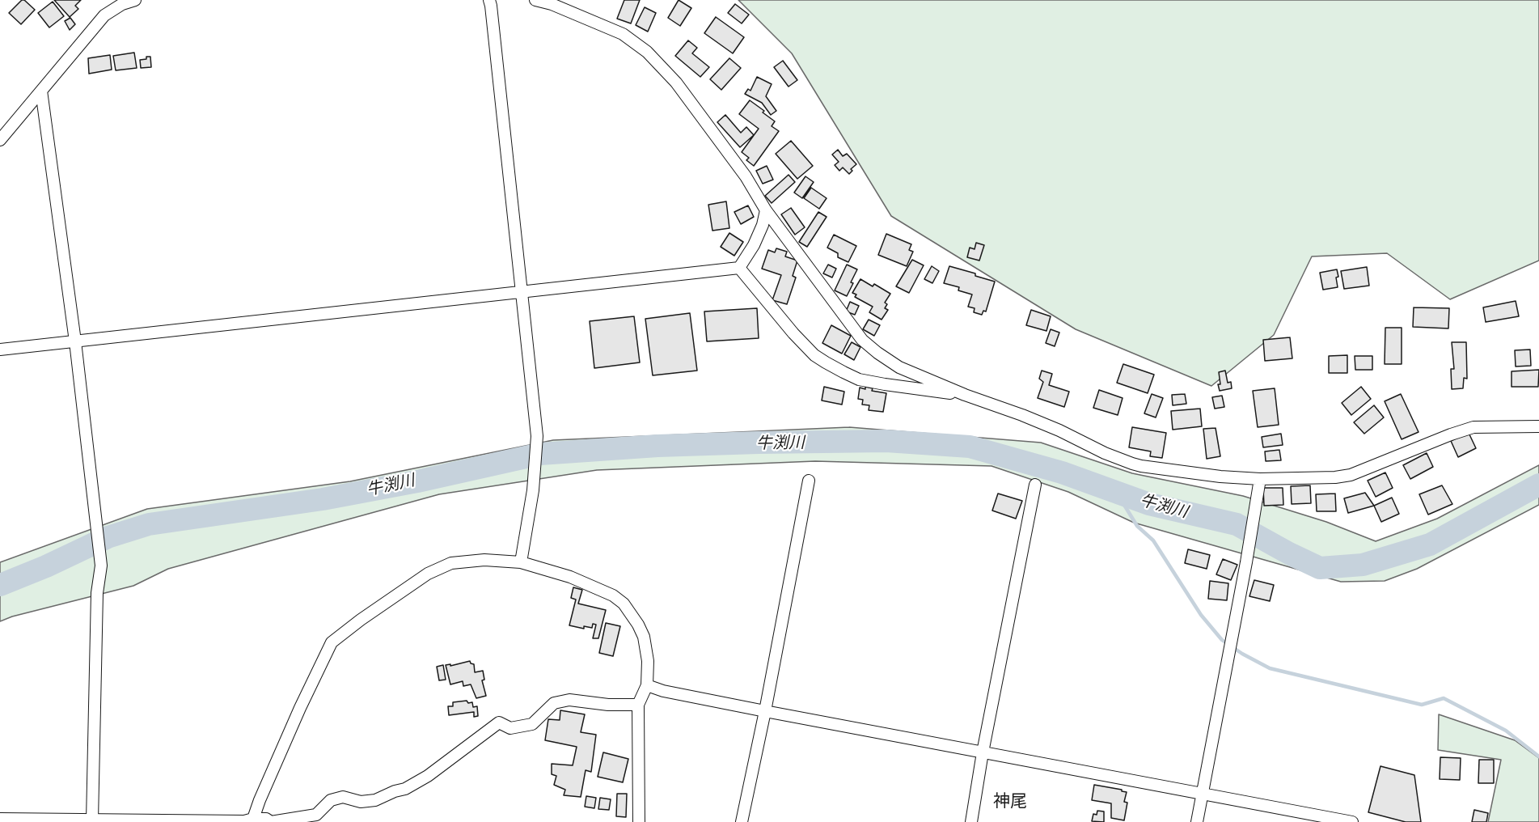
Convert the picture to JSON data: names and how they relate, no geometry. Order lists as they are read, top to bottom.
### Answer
{
  "districts": ["神尾"],
  "water": ["牛渕川"]
}
